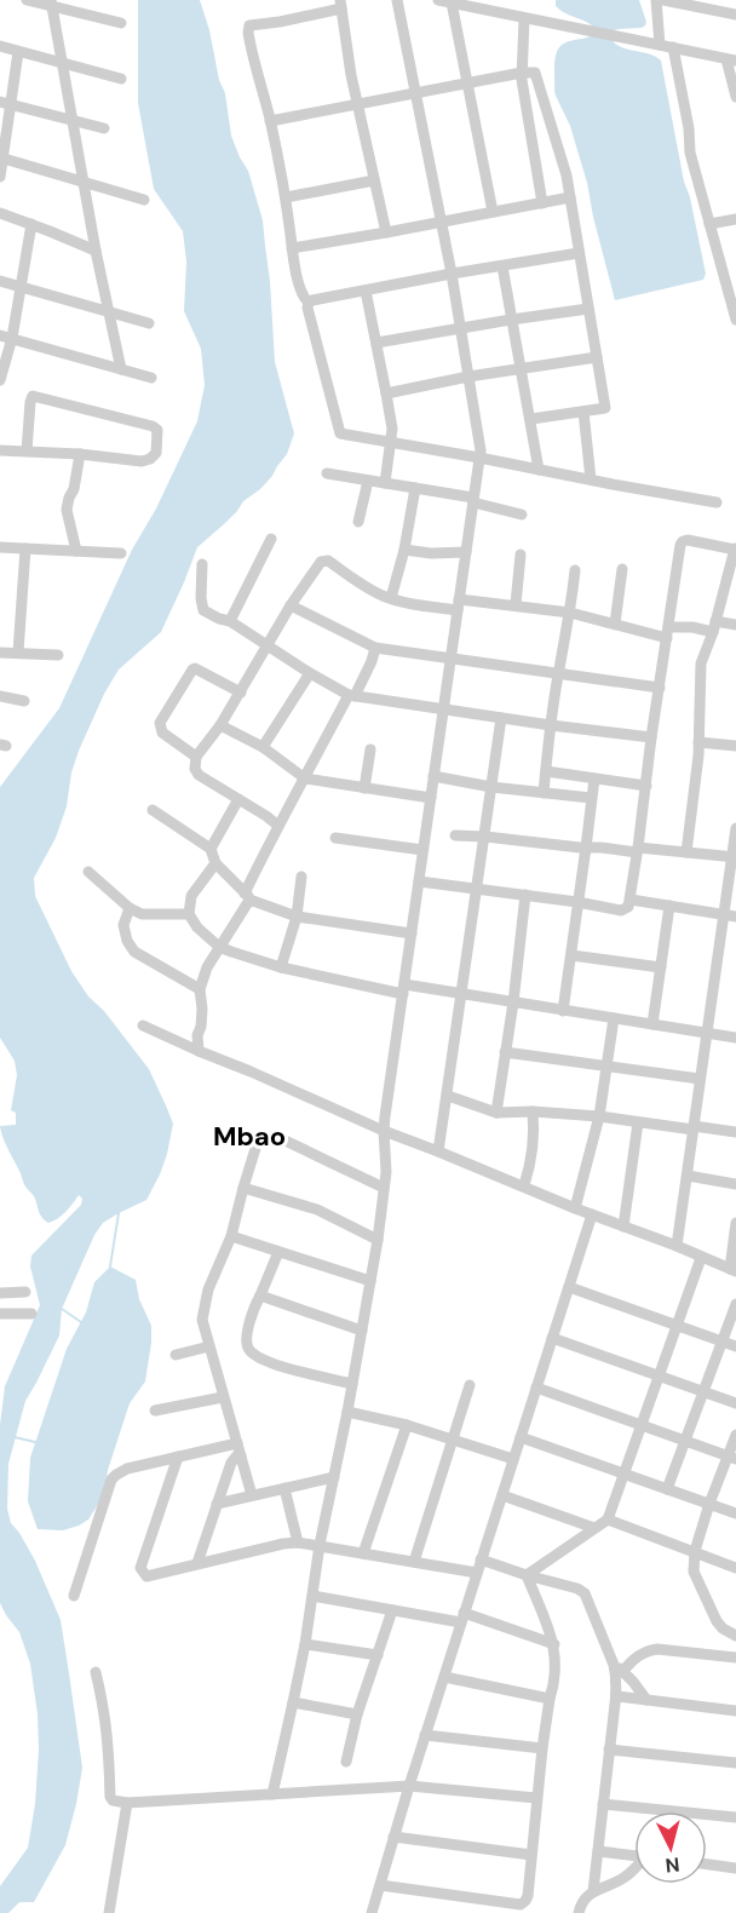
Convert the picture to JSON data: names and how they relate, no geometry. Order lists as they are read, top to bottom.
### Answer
{
  "districts": ["Mbao"],
  "north": "bottom"
}
